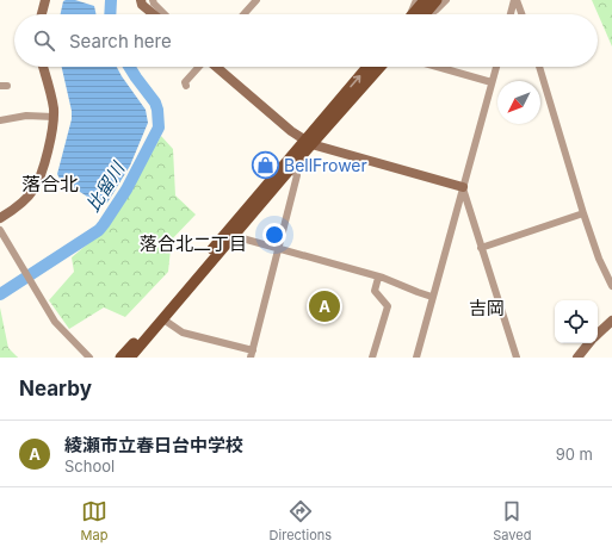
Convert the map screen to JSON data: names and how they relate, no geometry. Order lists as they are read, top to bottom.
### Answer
{
  "districts": ["落合北", "落合北二丁目", "吉岡"],
  "water": ["比留川"],
  "places": {
    "shop": ["BellFrower"]
  },
  "north": "bottom left",
  "page": {
    "search": "Search here",
    "pins": "A",
    "heading": "Nearby",
    "list": [
      {
        "mark": "A",
        "name": "綾瀬市立春日台中学校",
        "note": "School",
        "value": "90 m"
      }
    ],
    "nav": ["Map", "Directions", "Saved"]
  }
}
